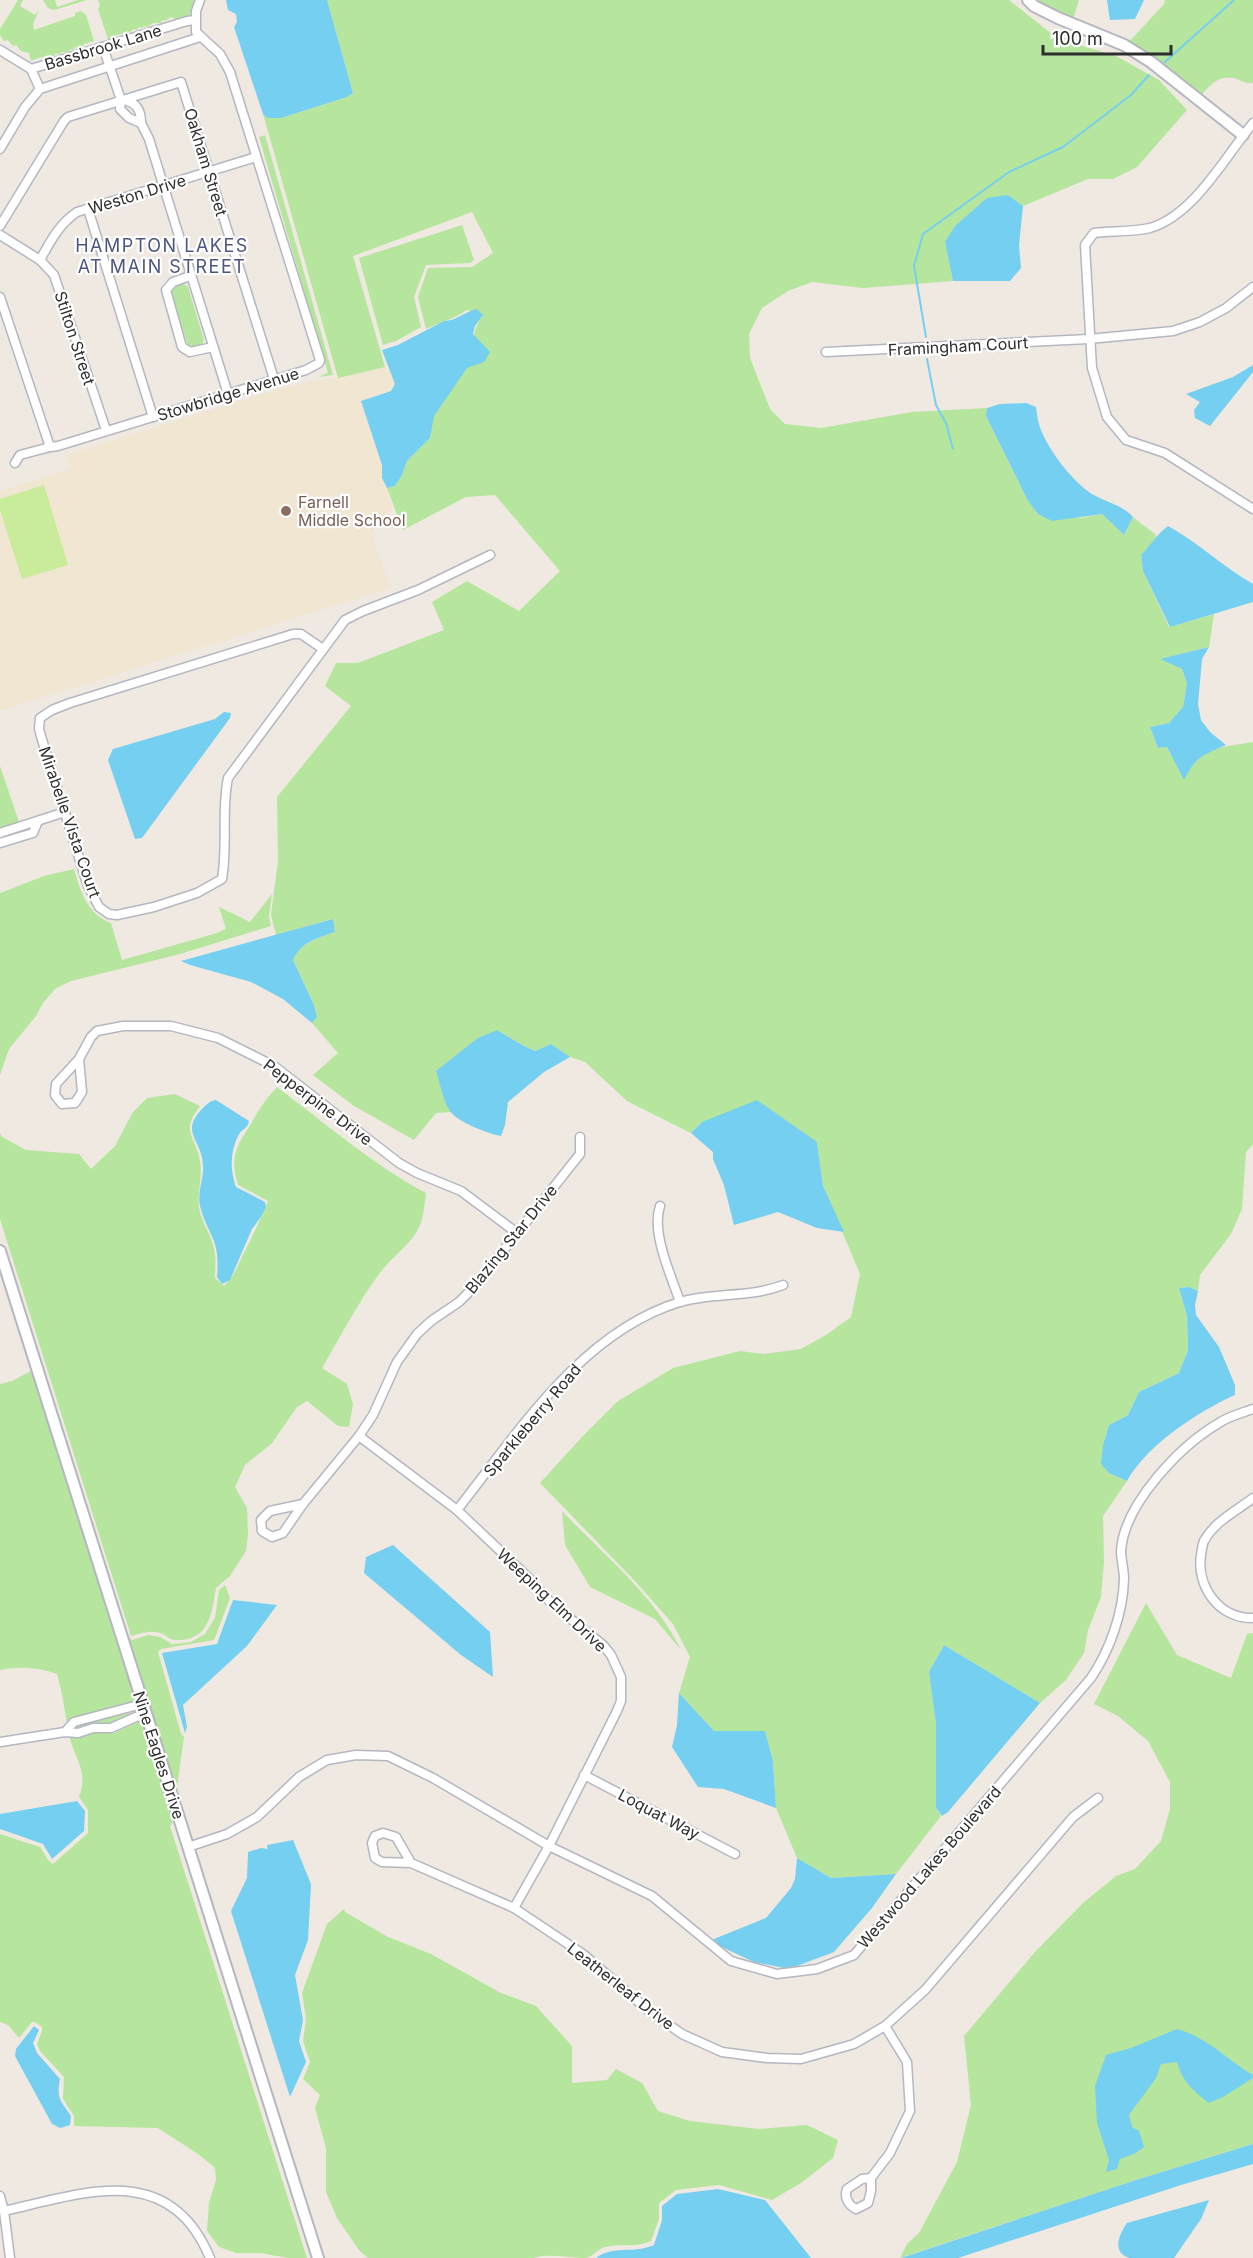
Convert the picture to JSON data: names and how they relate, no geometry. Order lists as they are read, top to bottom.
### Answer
{
  "streets": {
    "street": [
      "Bassbrook Lane",
      "Oakham Street",
      "Weston Drive",
      "Stilton Street",
      "Framingham Court",
      "Stowbridge Avenue",
      "Mirabelle Vista Court",
      "Pepperpine Drive",
      "Blazing Star Drive",
      "Sparkleberry Road",
      "Weeping Elm Drive",
      "Nine Eagles Drive",
      "Loquat Way",
      "Westwood Lakes Boulevard",
      "Leatherleaf Drive"
    ]
  },
  "crossings": [
    ["Bassbrook Lane", "Stowbridge Avenue"],
    ["Oakham Street", "Weston Drive"],
    ["Oakham Street", "Stowbridge Avenue"],
    ["Weston Drive", "Stilton Street"],
    ["Weston Drive", "Stowbridge Avenue"],
    ["Stilton Street", "Stowbridge Avenue"],
    ["Pepperpine Drive", "Blazing Star Drive"],
    ["Blazing Star Drive", "Weeping Elm Drive"],
    ["Sparkleberry Road", "Weeping Elm Drive"],
    ["Weeping Elm Drive", "Loquat Way"],
    ["Weeping Elm Drive", "Westwood Lakes Boulevard"],
    ["Weeping Elm Drive", "Leatherleaf Drive"],
    ["Nine Eagles Drive", "Westwood Lakes Boulevard"]
  ],
  "districts": ["HAMPTON LAKES AT MAIN STREET"],
  "places": ["Farnell Middle School"],
  "scale_bar": "100 m"
}
